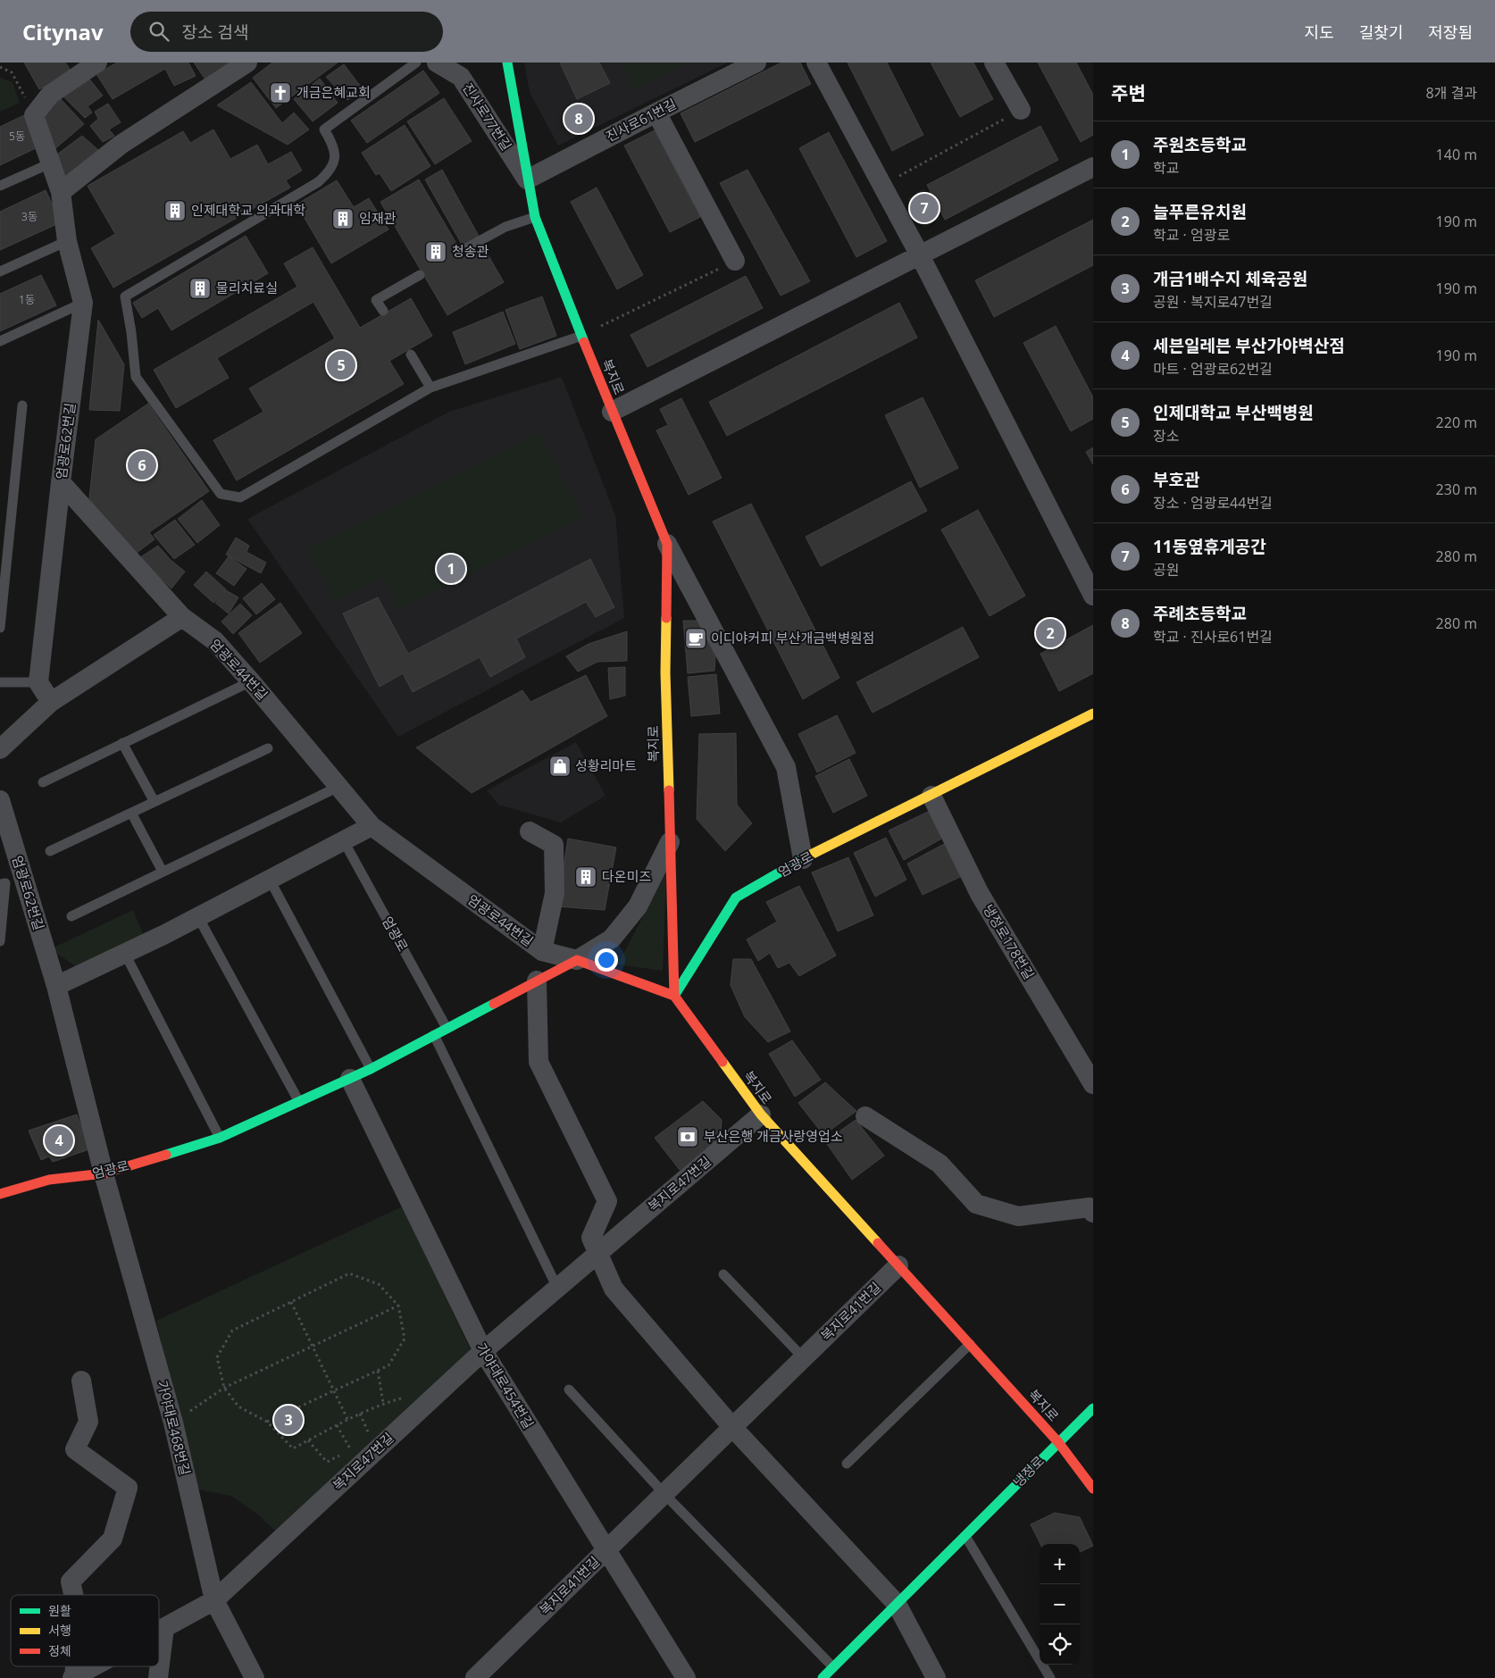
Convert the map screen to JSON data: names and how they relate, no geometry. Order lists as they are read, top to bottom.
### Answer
{
  "streets": {
    "main road": ["복지로", "엄광로", "냉정로"],
    "street": [
      "진사로77번길",
      "진사로61번길",
      "엄광로62번길",
      "엄광로44번길",
      "냉정로178번길",
      "복지로47번길",
      "복지로41번길",
      "가야대로454번길",
      "가야대로468번길"
    ]
  },
  "crossings": [
    ["진사로77번길", "진사로61번길"],
    ["진사로77번길", "복지로"],
    ["진사로61번길", "복지로"],
    ["복지로", "엄광로"],
    ["복지로", "복지로47번길"],
    ["복지로", "복지로41번길"],
    ["복지로", "냉정로"],
    ["엄광로62번길", "엄광로44번길"],
    ["엄광로62번길", "엄광로"],
    ["엄광로62번길", "가야대로468번길"],
    ["엄광로44번길", "엄광로"],
    ["엄광로", "냉정로178번길"],
    ["엄광로", "가야대로454번길"],
    ["엄광로", "가야대로468번길"],
    ["복지로47번길", "가야대로454번길"],
    ["복지로47번길", "가야대로468번길"],
    ["복지로41번길", "가야대로454번길"]
  ],
  "places": {
    "church": ["개금은혜교회"],
    "building": [
      "인제대학교 의과대학",
      "임재관",
      "청송관",
      "물리치료실",
      "다온미즈"
    ],
    "cafe": ["이디야커피 부산개금백병원점"],
    "shop": ["성황리마트"],
    "bank": ["부산은행 개금사랑영업소"]
  },
  "house_numbers": ["5동", "3동", "1동"],
  "legend": ["원활", "서행", "정체"],
  "page": {
    "header": "Citynav",
    "search": "장소 검색",
    "nav": ["지도", "길찾기", "저장됨"],
    "heading": ["주변", "8개 결과"],
    "pins": [
      "8",
      "7",
      "5",
      "6",
      "1",
      "2",
      "4",
      "3"
    ],
    "list": [
      {
        "mark": "1",
        "name": "주원초등학교",
        "note": "학교",
        "value": "140 m"
      },
      {
        "mark": "2",
        "name": "늘푸른유치원",
        "note": "학교 · 엄광로",
        "value": "190 m"
      },
      {
        "mark": "3",
        "name": "개금1배수지 체육공원",
        "note": "공원 · 복지로47번길",
        "value": "190 m"
      },
      {
        "mark": "4",
        "name": "세븐일레븐 부산가야벽산점",
        "note": "마트 · 엄광로62번길",
        "value": "190 m"
      },
      {
        "mark": "5",
        "name": "인제대학교 부산백병원",
        "note": "장소",
        "value": "220 m"
      },
      {
        "mark": "6",
        "name": "부호관",
        "note": "장소 · 엄광로44번길",
        "value": "230 m"
      },
      {
        "mark": "7",
        "name": "11동옆휴게공간",
        "note": "공원",
        "value": "280 m"
      },
      {
        "mark": "8",
        "name": "주례초등학교",
        "note": "학교 · 진사로61번길",
        "value": "280 m"
      }
    ],
    "map_buttons": ["+", "−"]
  }
}
